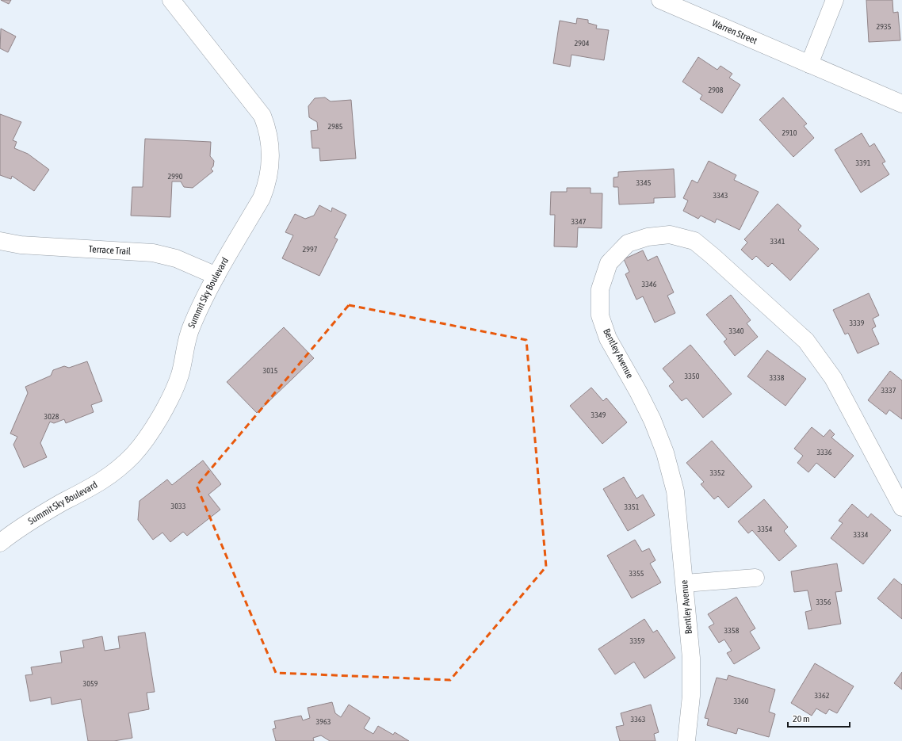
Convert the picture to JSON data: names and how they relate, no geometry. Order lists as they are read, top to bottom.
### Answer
{
  "streets": {
    "street": [
      "Warren Street",
      "Terrace Trail",
      "Summit Sky Boulevard",
      "Bentley Avenue"
    ]
  },
  "crossings": [
    ["Terrace Trail", "Summit Sky Boulevard"]
  ],
  "house_numbers": [
    "2935",
    "2904",
    "2908",
    "2985",
    "2910",
    "3391",
    "2990",
    "3345",
    "3343",
    "3347",
    "3341",
    "2997",
    "3346",
    "3339",
    "3340",
    "3015",
    "3350",
    "3338",
    "3337",
    "3349",
    "3028",
    "3336",
    "3352",
    "3033",
    "3351",
    "3354",
    "3334",
    "3355",
    "3356",
    "3358",
    "3359",
    "3059",
    "3362",
    "3360",
    "3363",
    "3963"
  ],
  "scale_bar": "20 m"
}
